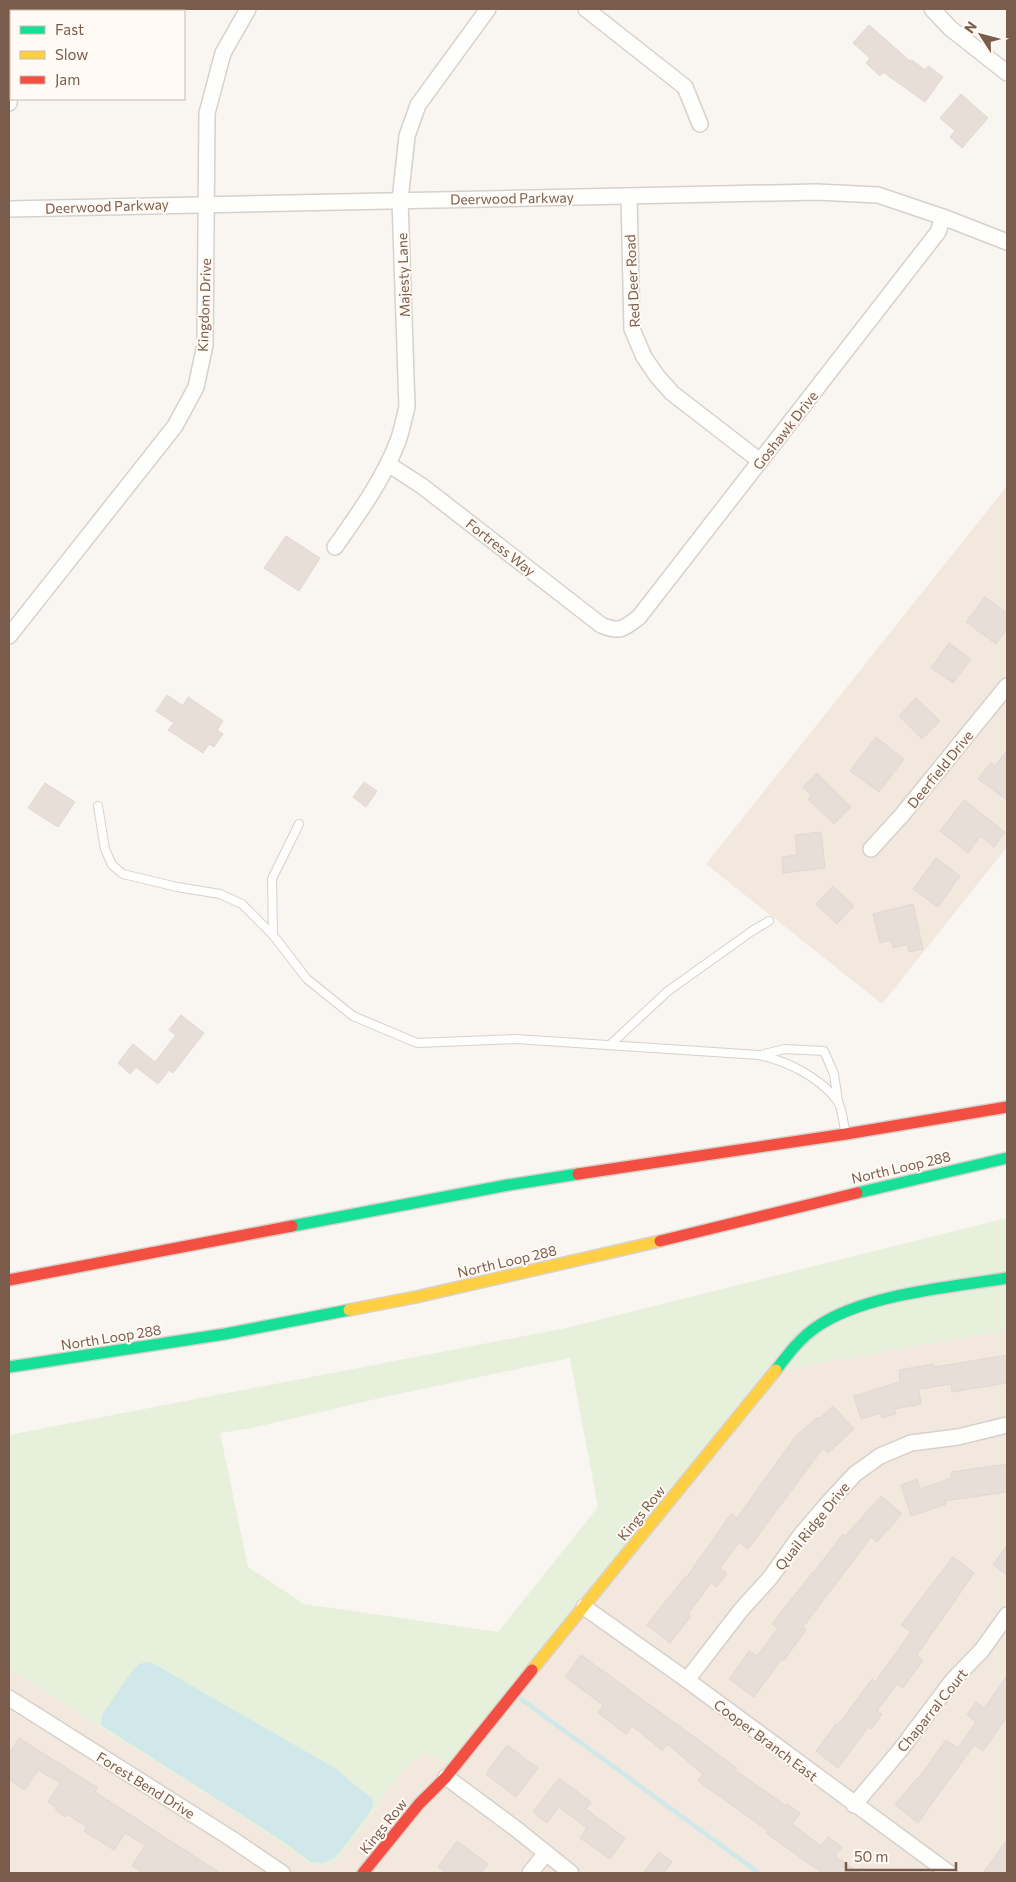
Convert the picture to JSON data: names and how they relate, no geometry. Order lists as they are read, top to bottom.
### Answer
{
  "streets": {
    "main road": ["North Loop 288", "Kings Row"],
    "street": [
      "Deerwood Parkway",
      "Majesty Lane",
      "Red Deer Road",
      "Kingdom Drive",
      "Goshawk Drive",
      "Fortress Way",
      "Deerfield Drive",
      "Quail Ridge Drive",
      "Chaparral Court",
      "Cooper Branch East",
      "Forest Bend Drive"
    ]
  },
  "crossings": [
    ["Deerwood Parkway", "Majesty Lane"],
    ["Deerwood Parkway", "Red Deer Road"],
    ["Deerwood Parkway", "Kingdom Drive"],
    ["Deerwood Parkway", "Goshawk Drive"],
    ["Majesty Lane", "Fortress Way"],
    ["Red Deer Road", "Goshawk Drive"],
    ["Goshawk Drive", "Fortress Way"],
    ["Kings Row", "Cooper Branch East"],
    ["Quail Ridge Drive", "Cooper Branch East"],
    ["Chaparral Court", "Cooper Branch East"]
  ],
  "legend": ["Fast", "Slow", "Jam"],
  "scale_bar": "50 m",
  "north": "top left"
}
